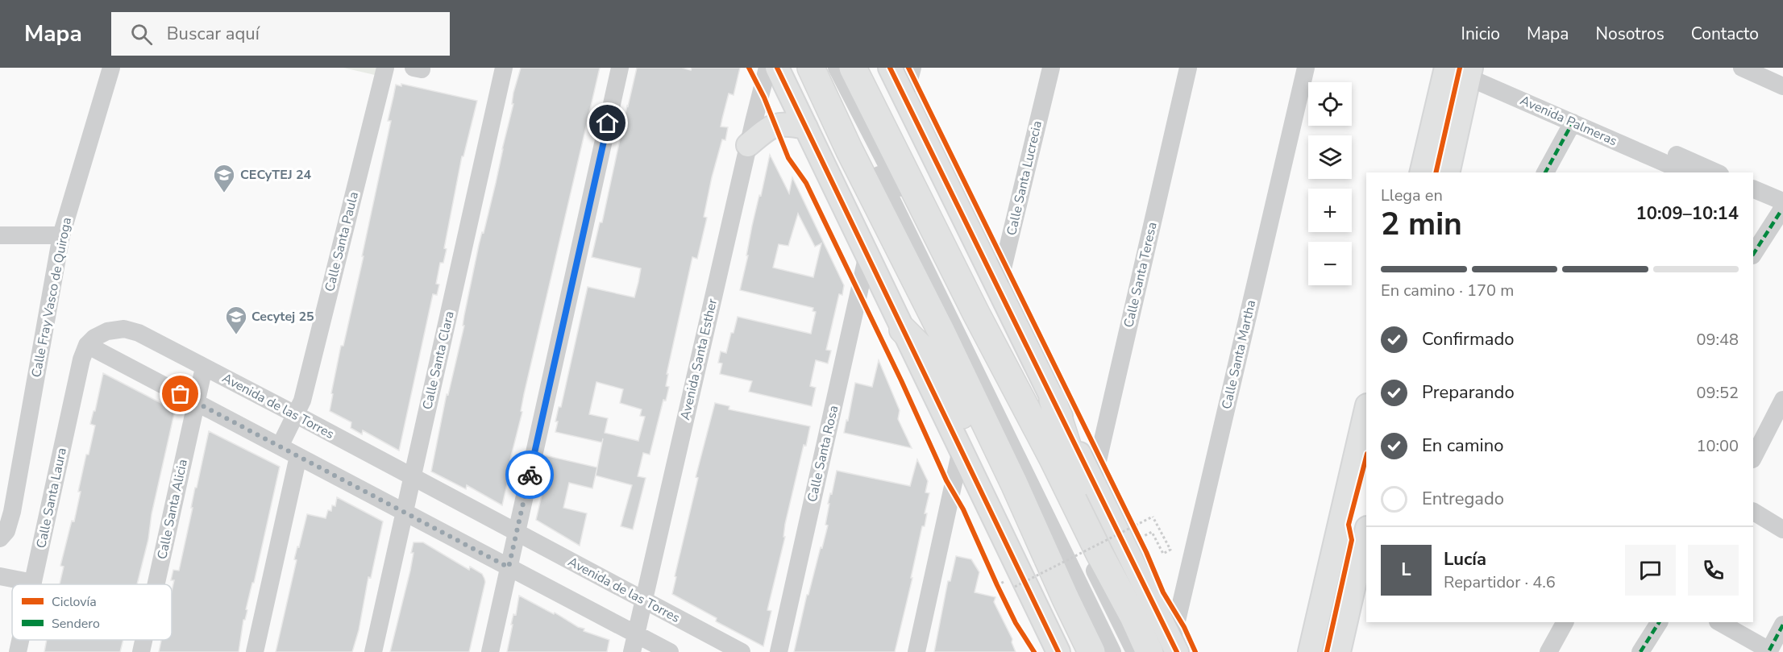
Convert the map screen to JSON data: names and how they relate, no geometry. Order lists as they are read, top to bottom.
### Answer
{
  "streets": {
    "street": [
      "Avenida Palmeras",
      "Calle Santa Lucrecia",
      "Calle Santa Paula",
      "Calle Santa Teresa",
      "Calle Fray Vasco de Quiroga",
      "Calle Santa Martha",
      "Avenida Santa Esther",
      "Calle Santa Clara",
      "Avenida de las Torres",
      "Calle Santa Rosa",
      "Calle Santa Laura",
      "Calle Santa Alicia"
    ]
  },
  "crossings": [
    ["Calle Santa Paula", "Avenida de las Torres"],
    ["Avenida Santa Esther", "Avenida de las Torres"],
    ["Calle Santa Clara", "Avenida de las Torres"],
    ["Avenida de las Torres", "Calle Santa Laura"],
    ["Avenida de las Torres", "Calle Santa Alicia"]
  ],
  "places": {
    "school or university": ["CECyTEJ 24", "Cecytej 25"]
  },
  "legend": ["Ciclovía", "Sendero"],
  "page": {
    "header": "Mapa",
    "search": "Buscar aquí",
    "nav": [
      "Inicio",
      "Mapa",
      "Nosotros",
      "Contacto"
    ],
    "map_buttons": ["+", "−"],
    "heading": ["2 min", "Llega en", "10:09–10:14"],
    "panel": ["Lucía", "Repartidor · 4.6"],
    "bar": "En camino · 170 m",
    "list": [
      ["Confirmado", "09:48"],
      ["Preparando", "09:52"],
      ["En camino", "10:00"],
      "Entregado"
    ],
    "round": "L"
  }
}
